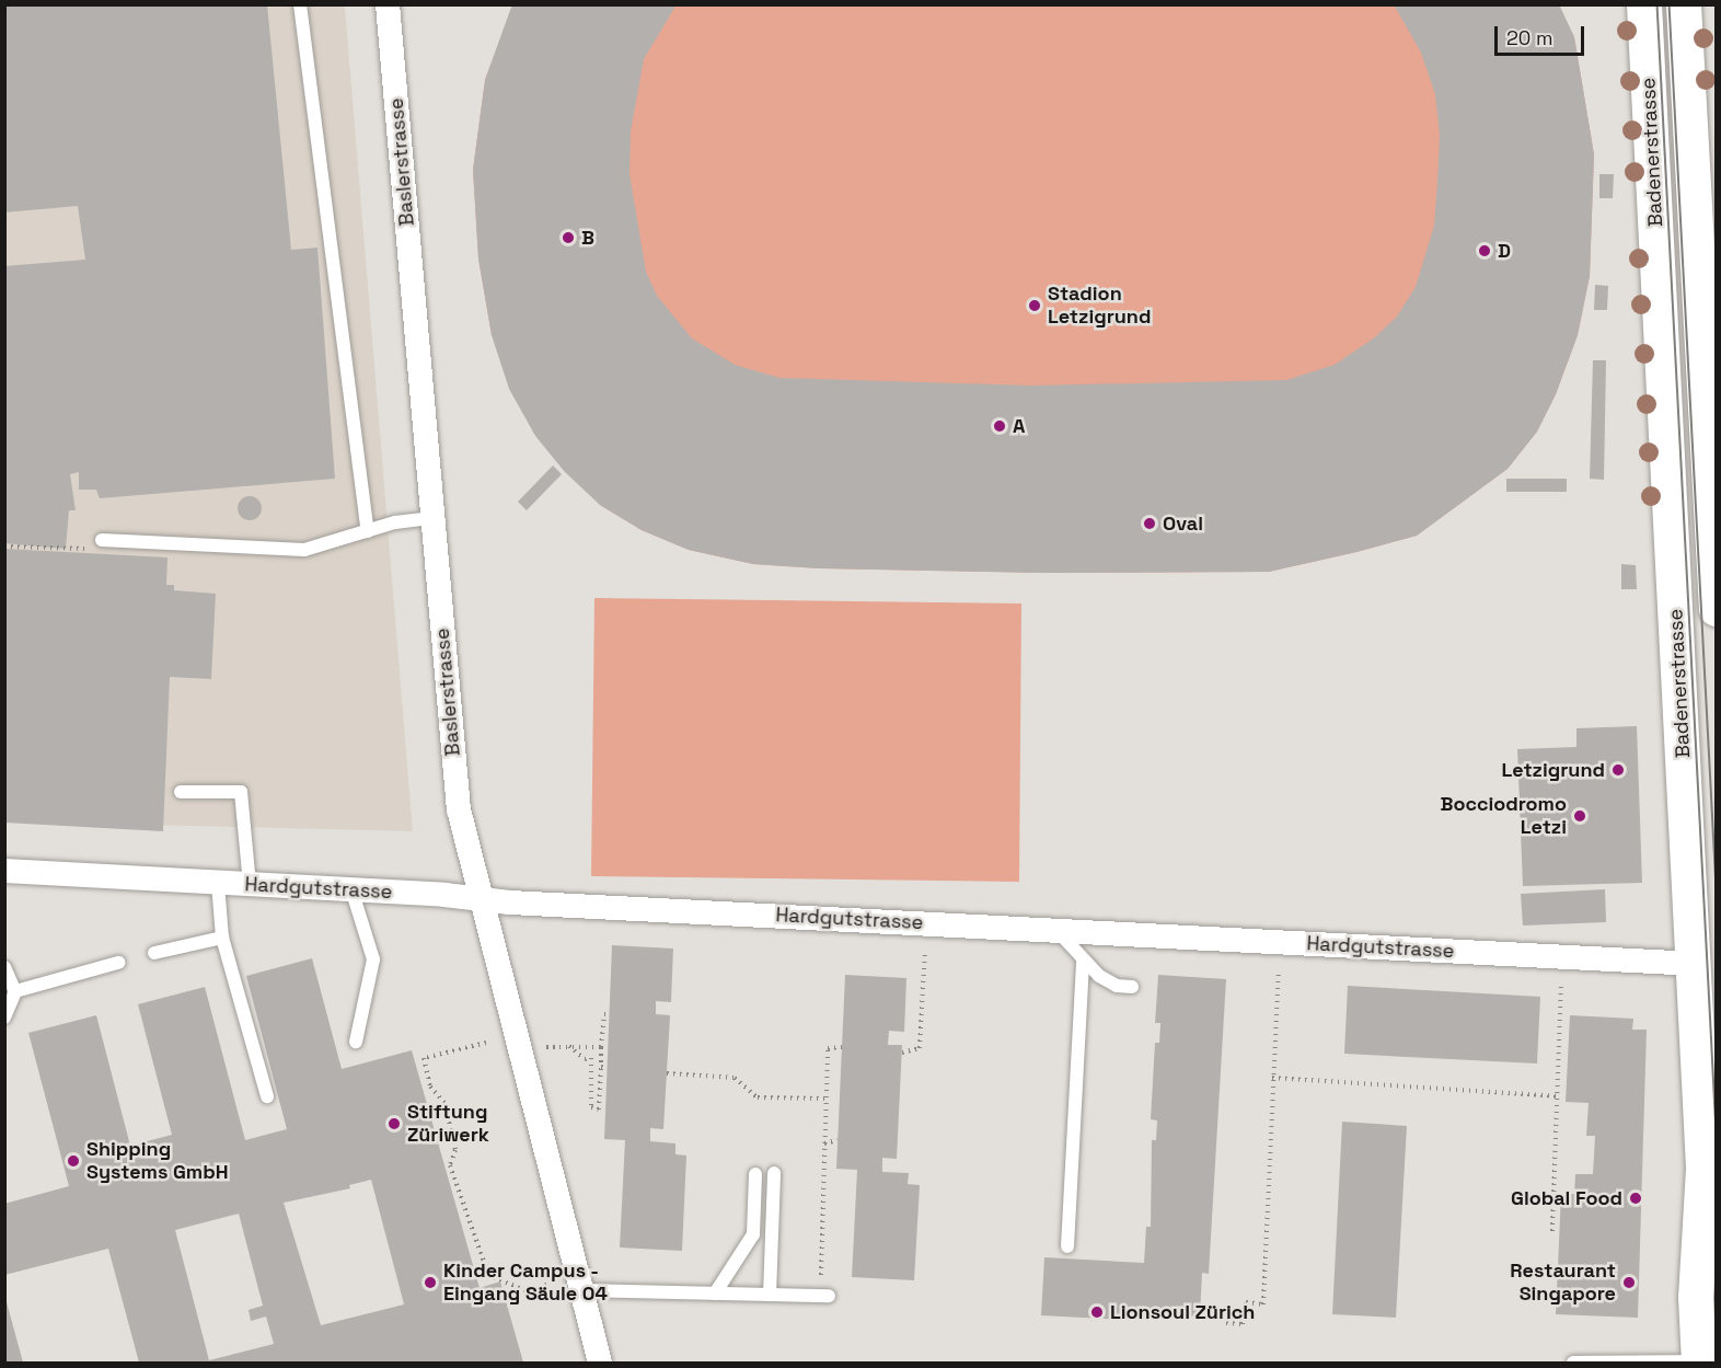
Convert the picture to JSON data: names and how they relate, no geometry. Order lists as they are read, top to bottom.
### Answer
{
  "streets": {
    "street": ["Badenerstrasse", "Baslerstrasse", "Hardgutstrasse"]
  },
  "crossings": [
    ["Badenerstrasse", "Hardgutstrasse"],
    ["Baslerstrasse", "Hardgutstrasse"]
  ],
  "places": [
    "B",
    "D",
    "Stadion Letzigrund",
    "A",
    "Oval",
    "Letzigrund",
    "Bocciodromo Letzi",
    "Stiftung Züriwerk",
    "Shipping Systems GmbH",
    "Global Food",
    "Kinder Campus - Eingang Säule 04",
    "Restaurant Singapore",
    "Lionsoul Zürich"
  ],
  "scale_bar": "20 m"
}
